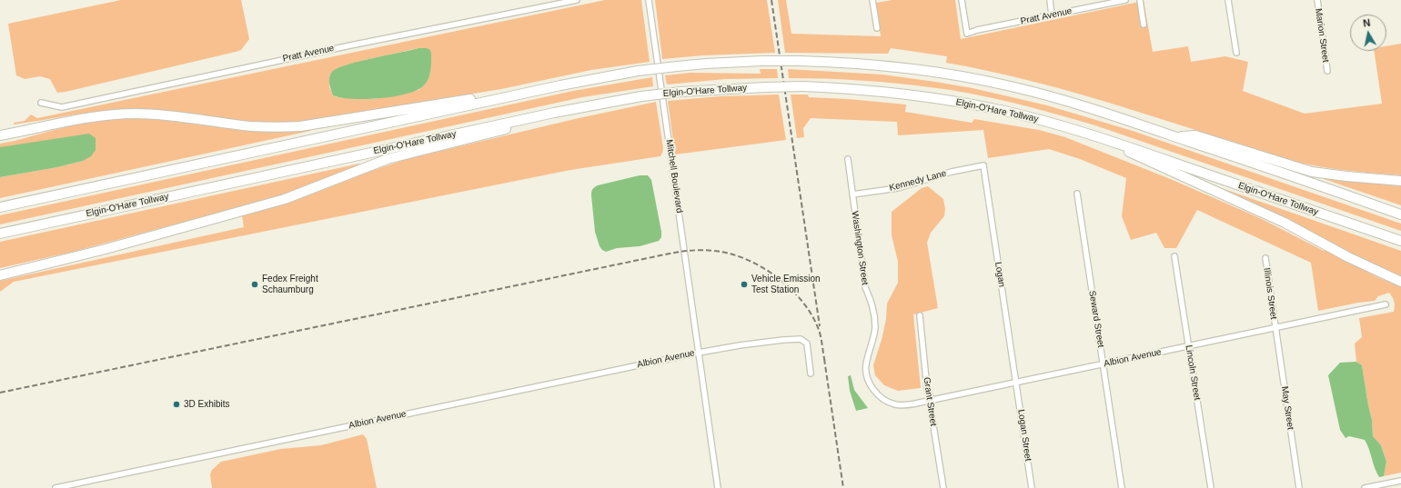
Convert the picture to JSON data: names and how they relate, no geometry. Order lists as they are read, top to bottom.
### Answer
{
  "streets": {
    "highway": ["Elgin-O'Hare Tollway"],
    "street": [
      "Pratt Avenue",
      "Marion Street",
      "Mitchell Boulevard",
      "Kennedy Lane",
      "Washington Street",
      "Logan",
      "Illinois Street",
      "Seward Street",
      "Albion Avenue",
      "Lincoln Street",
      "Grant Street",
      "May Street",
      "Logan Street"
    ]
  },
  "crossings": [
    ["Mitchell Boulevard", "Albion Avenue"],
    ["Kennedy Lane", "Washington Street"],
    ["Kennedy Lane", "Logan"],
    ["Washington Street", "Albion Avenue"],
    ["Logan", "Albion Avenue"],
    ["Logan", "Logan Street"],
    ["Illinois Street", "Albion Avenue"],
    ["Illinois Street", "May Street"],
    ["Seward Street", "Albion Avenue"],
    ["Albion Avenue", "Lincoln Street"],
    ["Albion Avenue", "Grant Street"],
    ["Albion Avenue", "May Street"],
    ["Albion Avenue", "Logan Street"]
  ],
  "places": ["Fedex Freight Schaumburg", "Vehicle Emission Test Station", "3D Exhibits"],
  "north": "top"
}
